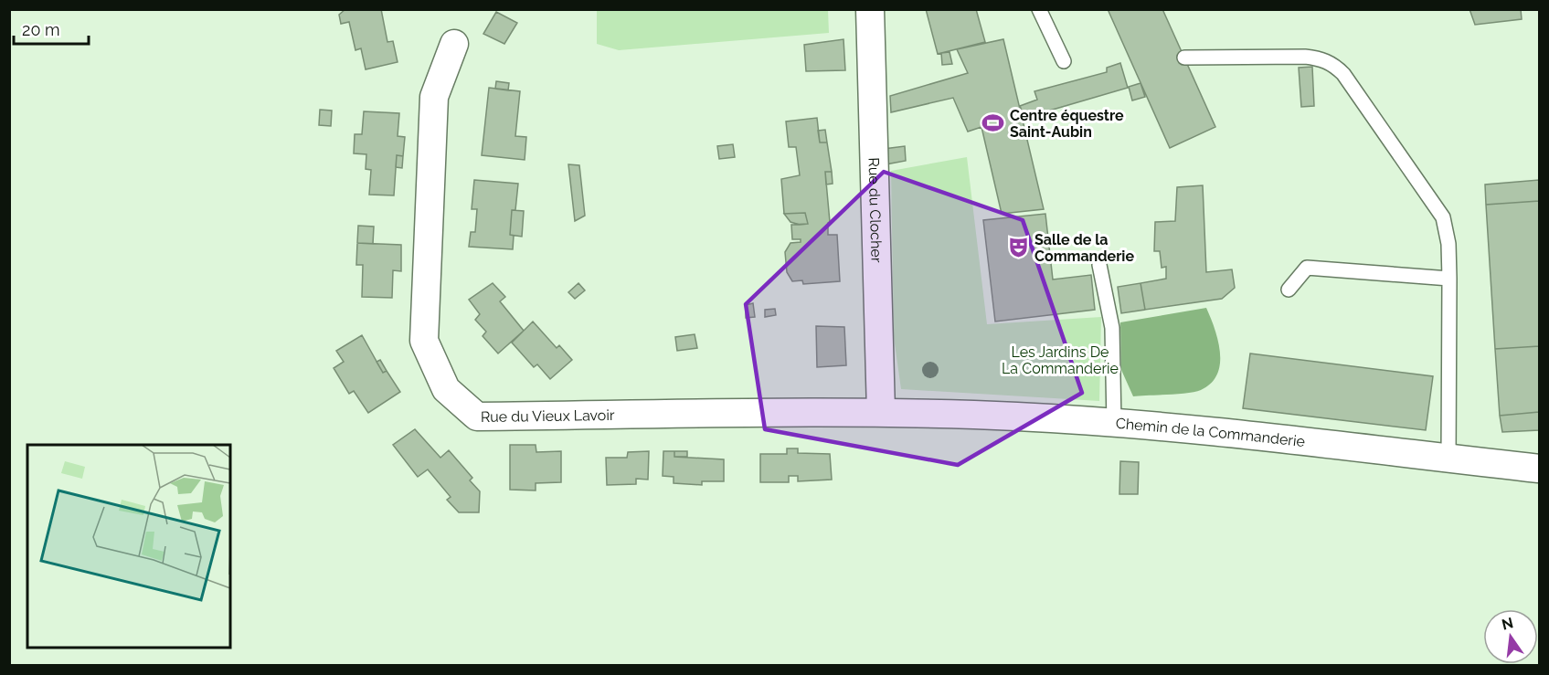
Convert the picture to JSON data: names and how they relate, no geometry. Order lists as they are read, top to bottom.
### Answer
{
  "streets": {
    "street": ["Rue du Clocher", "Rue du Vieux Lavoir", "Chemin de la Commanderie"]
  },
  "crossings": [
    ["Rue du Clocher", "Rue du Vieux Lavoir"],
    ["Rue du Clocher", "Chemin de la Commanderie"],
    ["Rue du Vieux Lavoir", "Chemin de la Commanderie"]
  ],
  "parks": ["Les Jardins De La Commanderie"],
  "places": {
    "sports": ["Centre équestre Saint-Aubin"],
    "theatre": ["Salle de la Commanderie"]
  },
  "scale_bar": "20 m",
  "north": "top"
}
